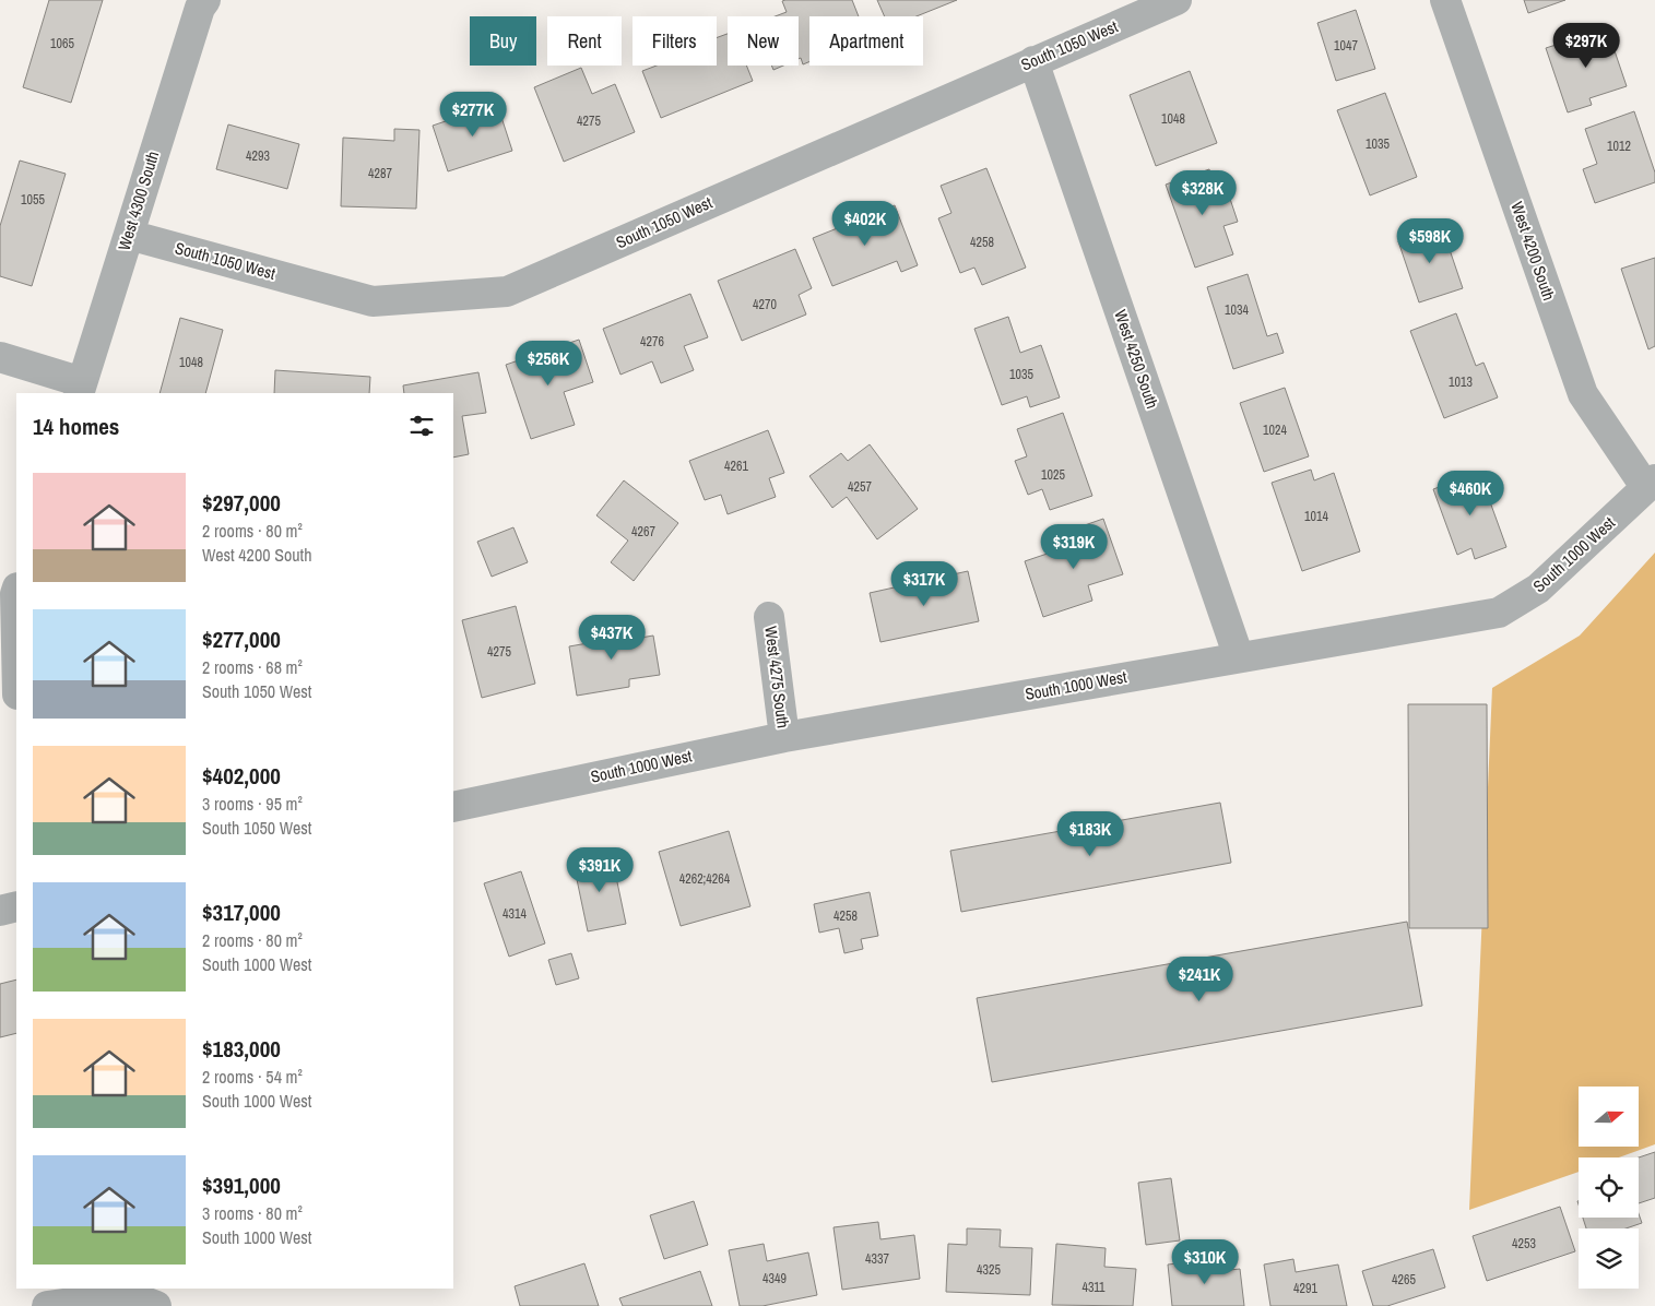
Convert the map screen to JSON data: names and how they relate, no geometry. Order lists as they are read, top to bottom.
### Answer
{
  "streets": {
    "street": [
      "South 1050 West",
      "West 4300 South",
      "West 4200 South",
      "West 4250 South",
      "South 1000 West",
      "West 4275 South"
    ]
  },
  "crossings": [
    ["South 1050 West", "West 4300 South"],
    ["South 1050 West", "West 4250 South"],
    ["West 4200 South", "South 1000 West"],
    ["West 4250 South", "South 1000 West"],
    ["South 1000 West", "West 4275 South"]
  ],
  "house_numbers": [
    "1065",
    "1047",
    "1048",
    "4275",
    "1035",
    "1012",
    "4293",
    "4287",
    "1055",
    "4258",
    "4270",
    "1034",
    "4276",
    "1048",
    "1035",
    "1013",
    "1024",
    "4261",
    "1025",
    "4257",
    "1014",
    "4267",
    "4275",
    "4262;4264",
    "4314",
    "4258",
    "4253",
    "4337",
    "4325",
    "4349",
    "4265",
    "4311",
    "4291"
  ],
  "north": "right",
  "page": {
    "chip": [
      "Buy",
      "Rent",
      "Filters",
      "New",
      "Apartment"
    ],
    "price": [
      "$297K",
      "$277K",
      "$328K",
      "$402K",
      "$598K",
      "$256K",
      "$460K",
      "$319K",
      "$317K",
      "$437K",
      "$183K",
      "$391K",
      "$241K",
      "$310K"
    ],
    "heading": "14 homes",
    "list": [
      {
        "name": "$297,000",
        "note": "2 rooms · 80 m² · West 4200 South"
      },
      {
        "name": "$277,000",
        "note": "2 rooms · 68 m² · South 1050 West"
      },
      {
        "name": "$402,000",
        "note": "3 rooms · 95 m² · South 1050 West"
      },
      {
        "name": "$317,000",
        "note": "2 rooms · 80 m² · South 1000 West"
      },
      {
        "name": "$183,000",
        "note": "2 rooms · 54 m² · South 1000 West"
      },
      {
        "name": "$391,000",
        "note": "3 rooms · 80 m² · South 1000 West"
      }
    ]
  }
}
